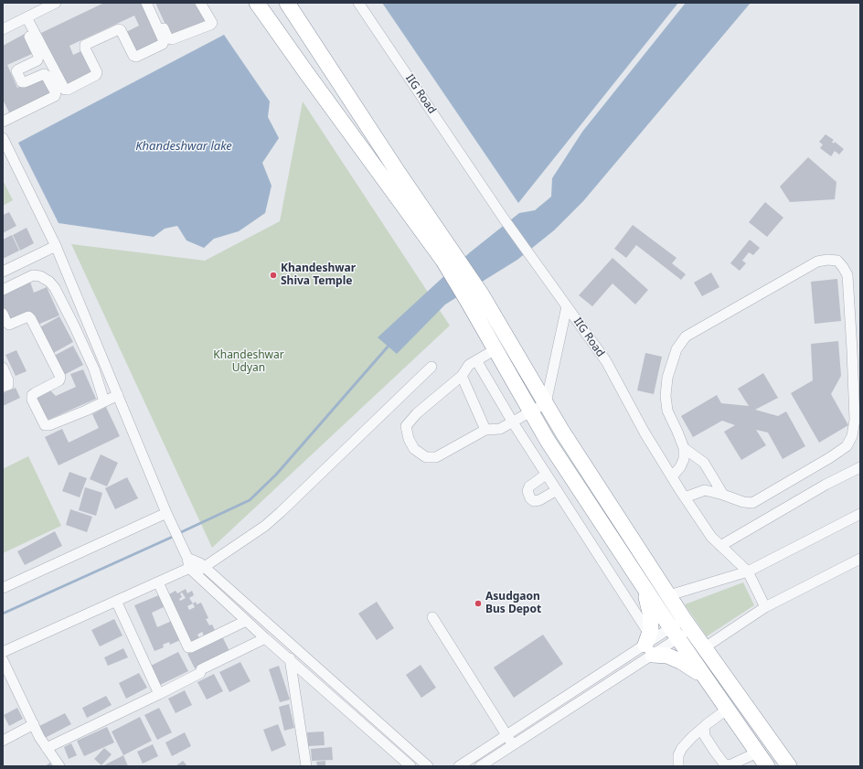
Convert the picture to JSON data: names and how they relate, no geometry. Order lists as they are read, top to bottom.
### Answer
{
  "streets": {
    "street": ["IIG Road"]
  },
  "water": ["Khandeshwar lake"],
  "parks": ["Khandeshwar Udyan"],
  "places": ["Khandeshwar Shiva Temple", "Asudgaon Bus Depot"]
}
